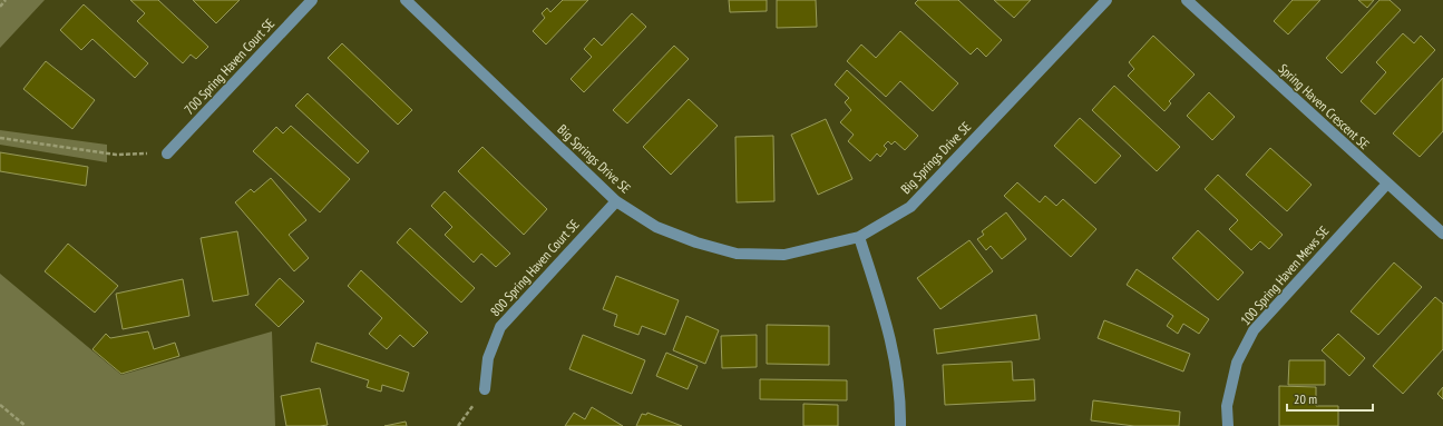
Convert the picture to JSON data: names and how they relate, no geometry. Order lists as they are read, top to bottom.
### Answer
{
  "streets": {
    "street": [
      "700 Spring Haven Court SE",
      "Spring Haven Crescent SE",
      "Big Springs Drive SE",
      "800 Spring Haven Court SE",
      "100 Spring Haven Mews SE"
    ]
  },
  "crossings": [
    ["Spring Haven Crescent SE", "100 Spring Haven Mews SE"],
    ["Big Springs Drive SE", "800 Spring Haven Court SE"]
  ],
  "scale_bar": "20 m"
}
